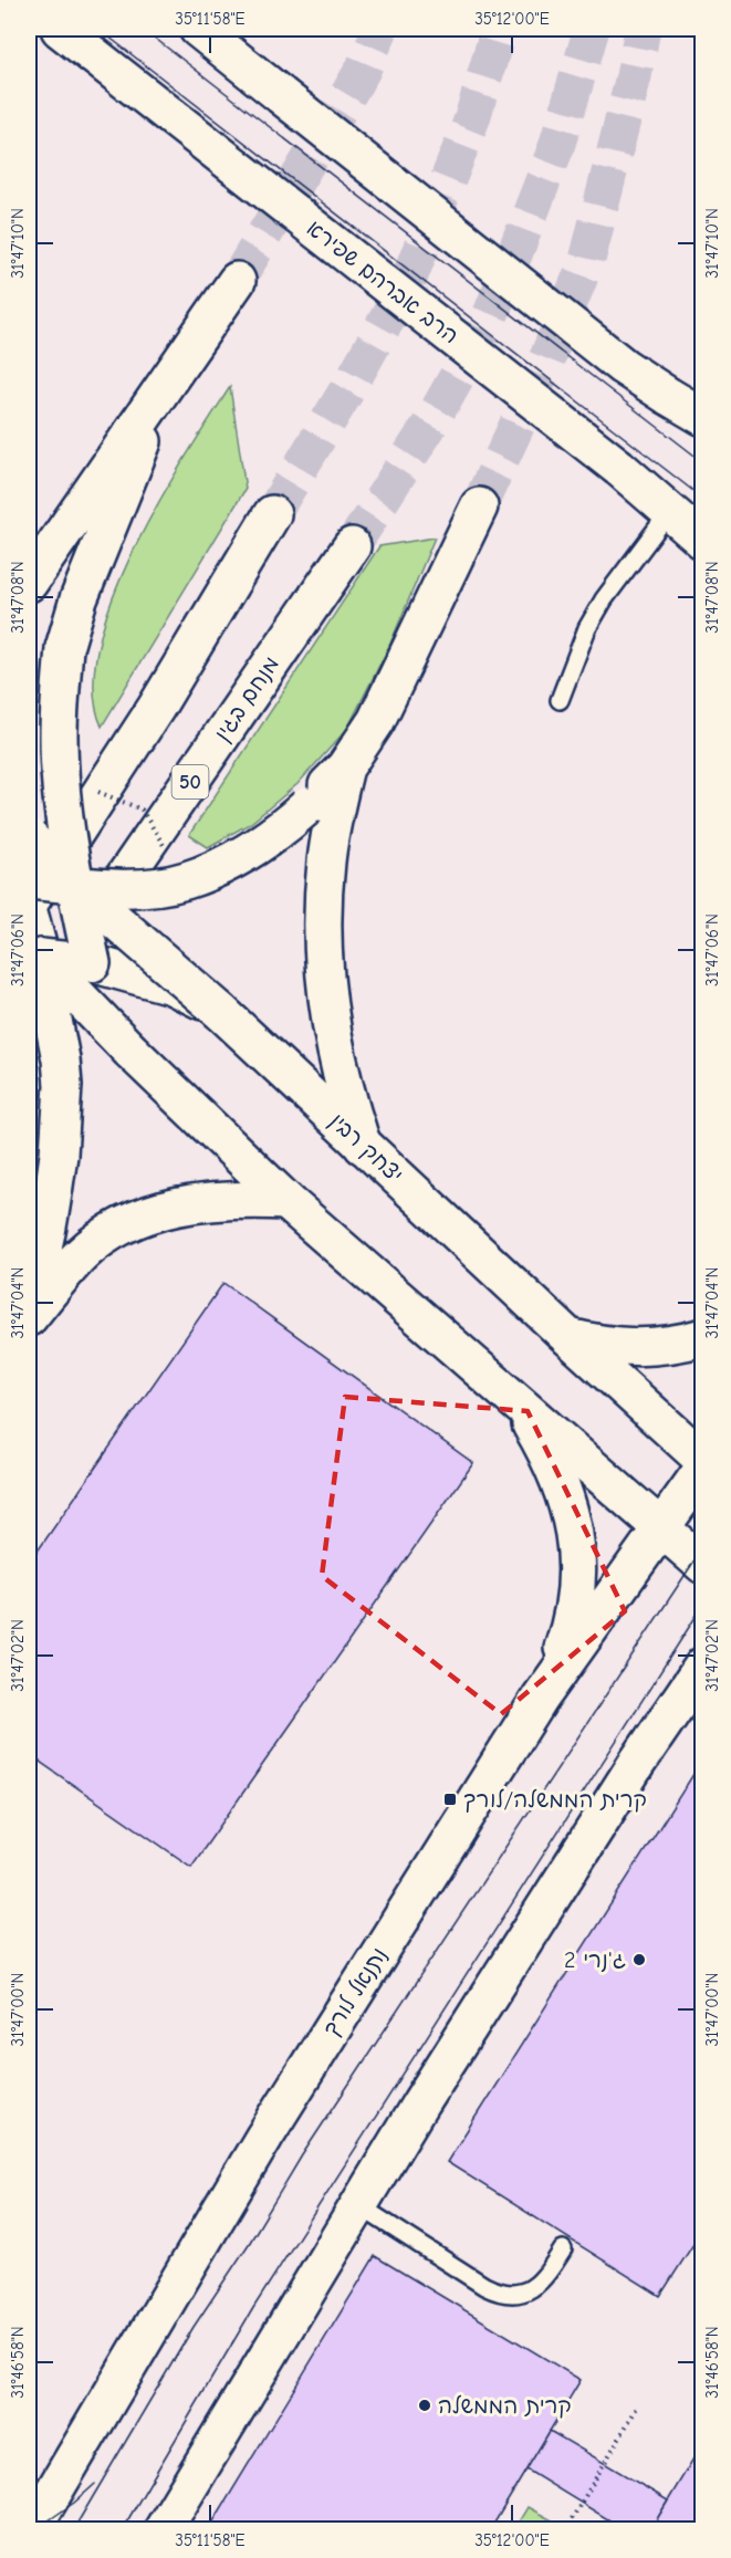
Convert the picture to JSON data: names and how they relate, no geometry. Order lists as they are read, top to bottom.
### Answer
{
  "streets": {
    "main road": [
      "הרב אברהם שפירא",
      "מנחם בגין",
      "50",
      "יצחק רבין",
      "נתנאל לורך"
    ]
  },
  "places": {
    "transit": ["קרית הממשלה/לורך"],
    "other": ["ג'נרי 2", "קרית הממשלה"]
  },
  "coordinates": [
    "35°11'58\"E",
    "35°12'00\"E",
    "31°47'10\"N",
    "31°47'08\"N",
    "31°47'06\"N",
    "31°47'04\"N",
    "31°47'02\"N",
    "31°47'00\"N",
    "31°46'58\"N"
  ]
}
